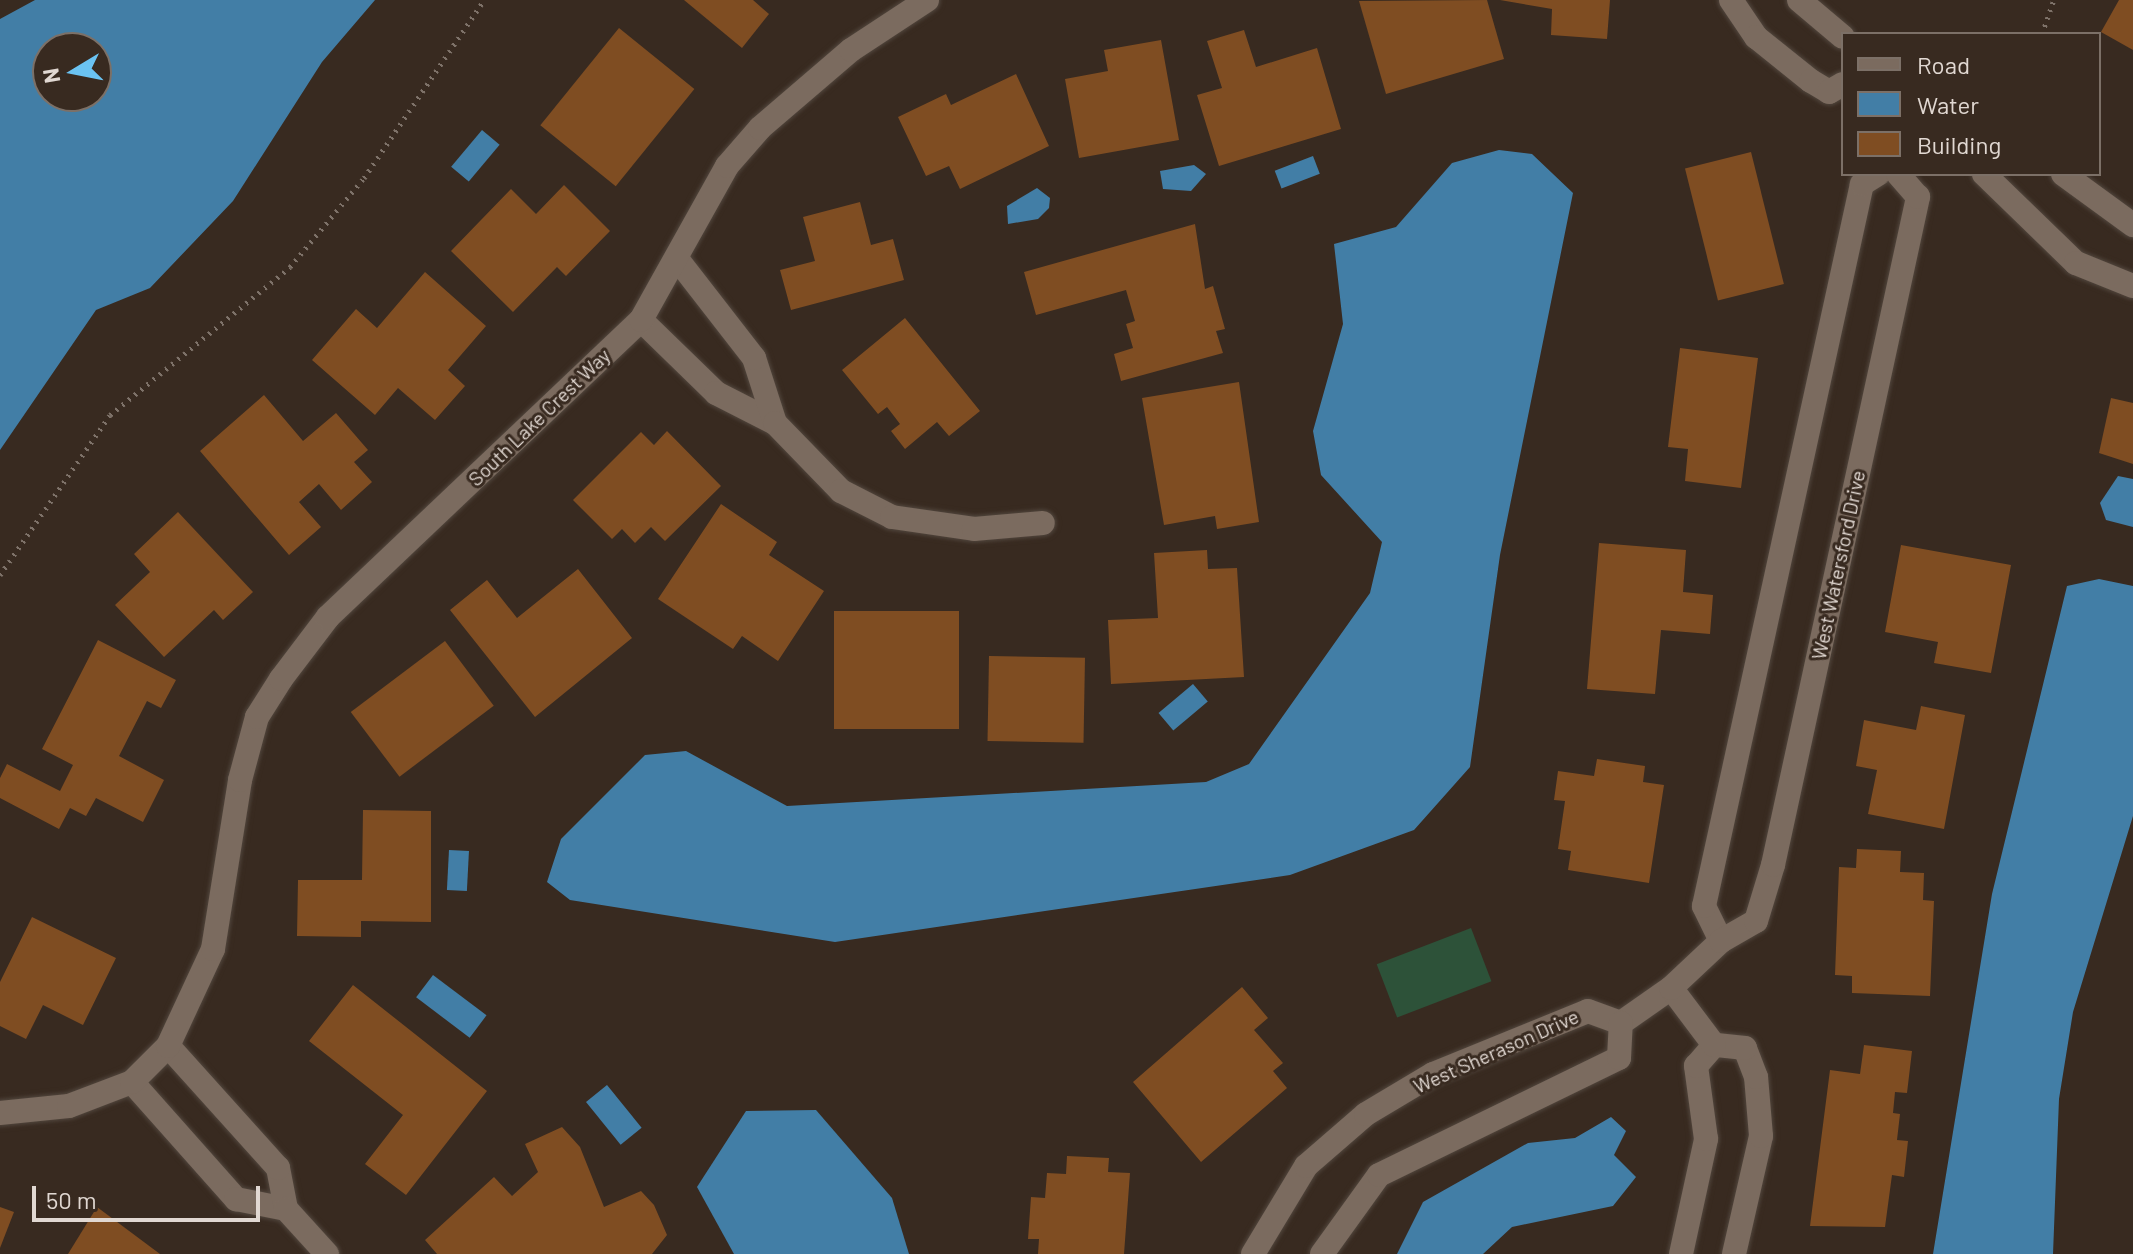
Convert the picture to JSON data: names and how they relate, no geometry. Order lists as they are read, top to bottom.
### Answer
{
  "streets": {
    "street": ["South Lake Crest Way", "West Watersford Drive", "West Sherason Drive"]
  },
  "legend": ["Road", "Water", "Building"],
  "scale_bar": "50 m",
  "north": "left"
}
